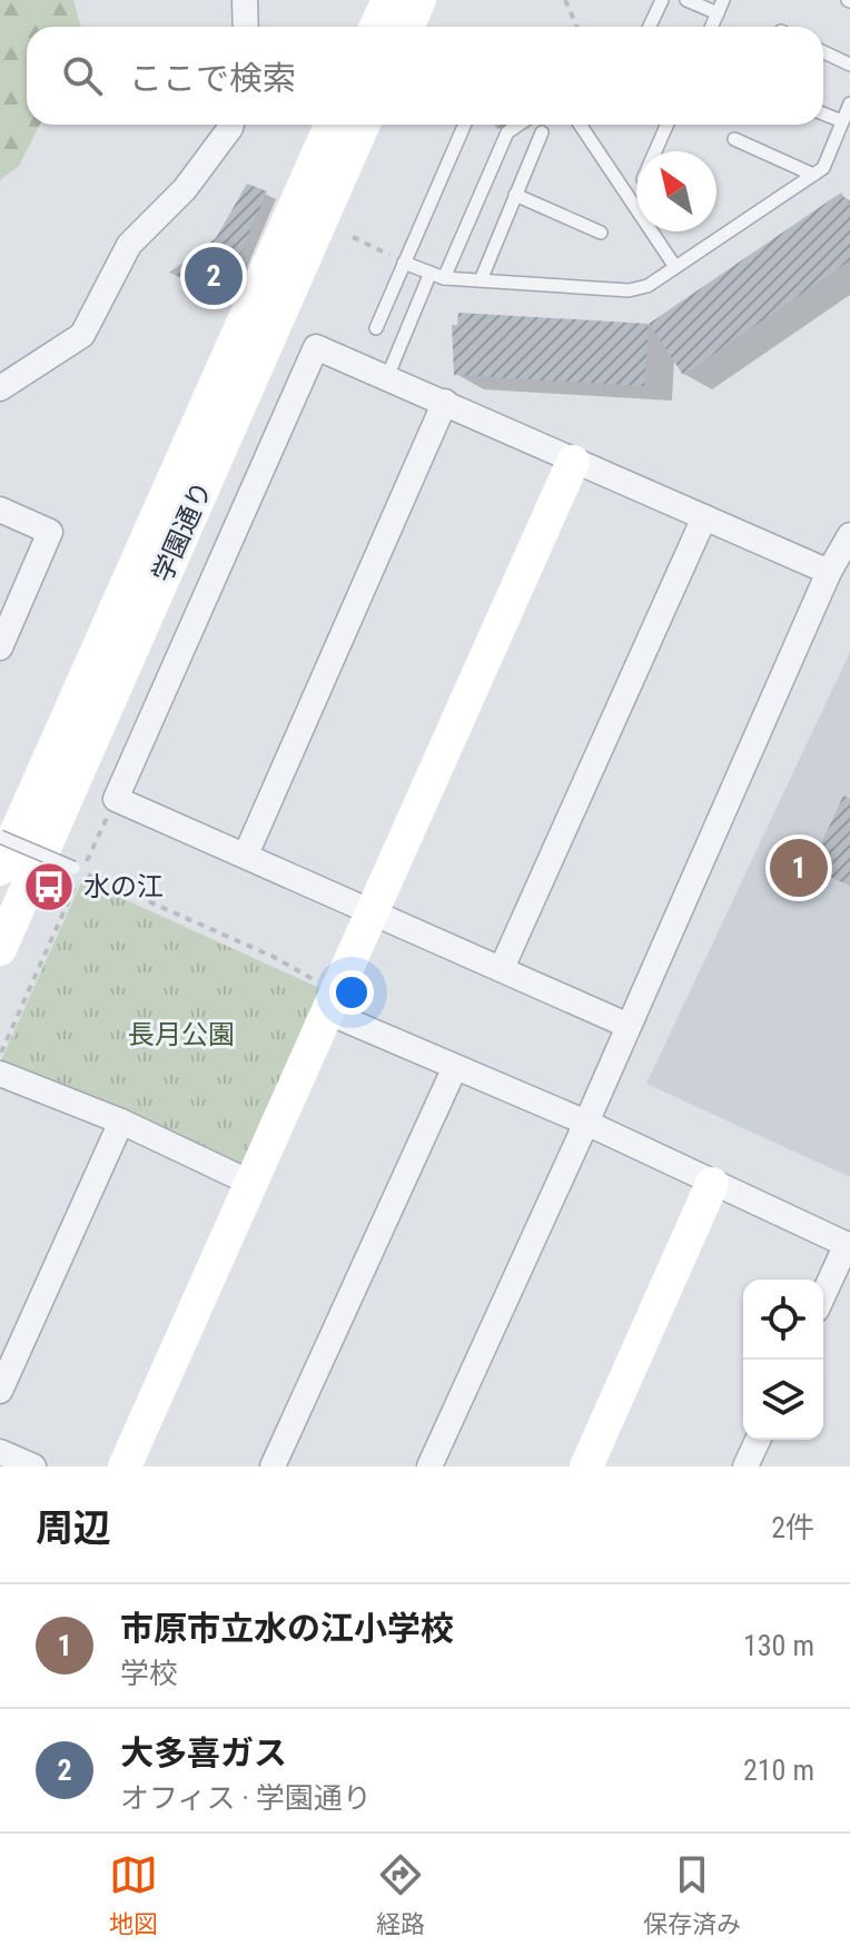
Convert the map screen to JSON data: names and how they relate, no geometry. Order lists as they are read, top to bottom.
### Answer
{
  "streets": {
    "street": ["学園通り"]
  },
  "parks": ["長月公園"],
  "places": {
    "bus stop": ["水の江"]
  },
  "north": "top left",
  "page": {
    "search": "ここで検索",
    "pins": ["2", "1"],
    "heading": ["周辺", "2件"],
    "list": [
      {
        "mark": "1",
        "name": "市原市立水の江小学校",
        "note": "学校",
        "value": "130 m"
      },
      {
        "mark": "2",
        "name": "大多喜ガス",
        "note": "オフィス · 学園通り",
        "value": "210 m"
      }
    ],
    "nav": ["地図", "経路", "保存済み"]
  }
}
